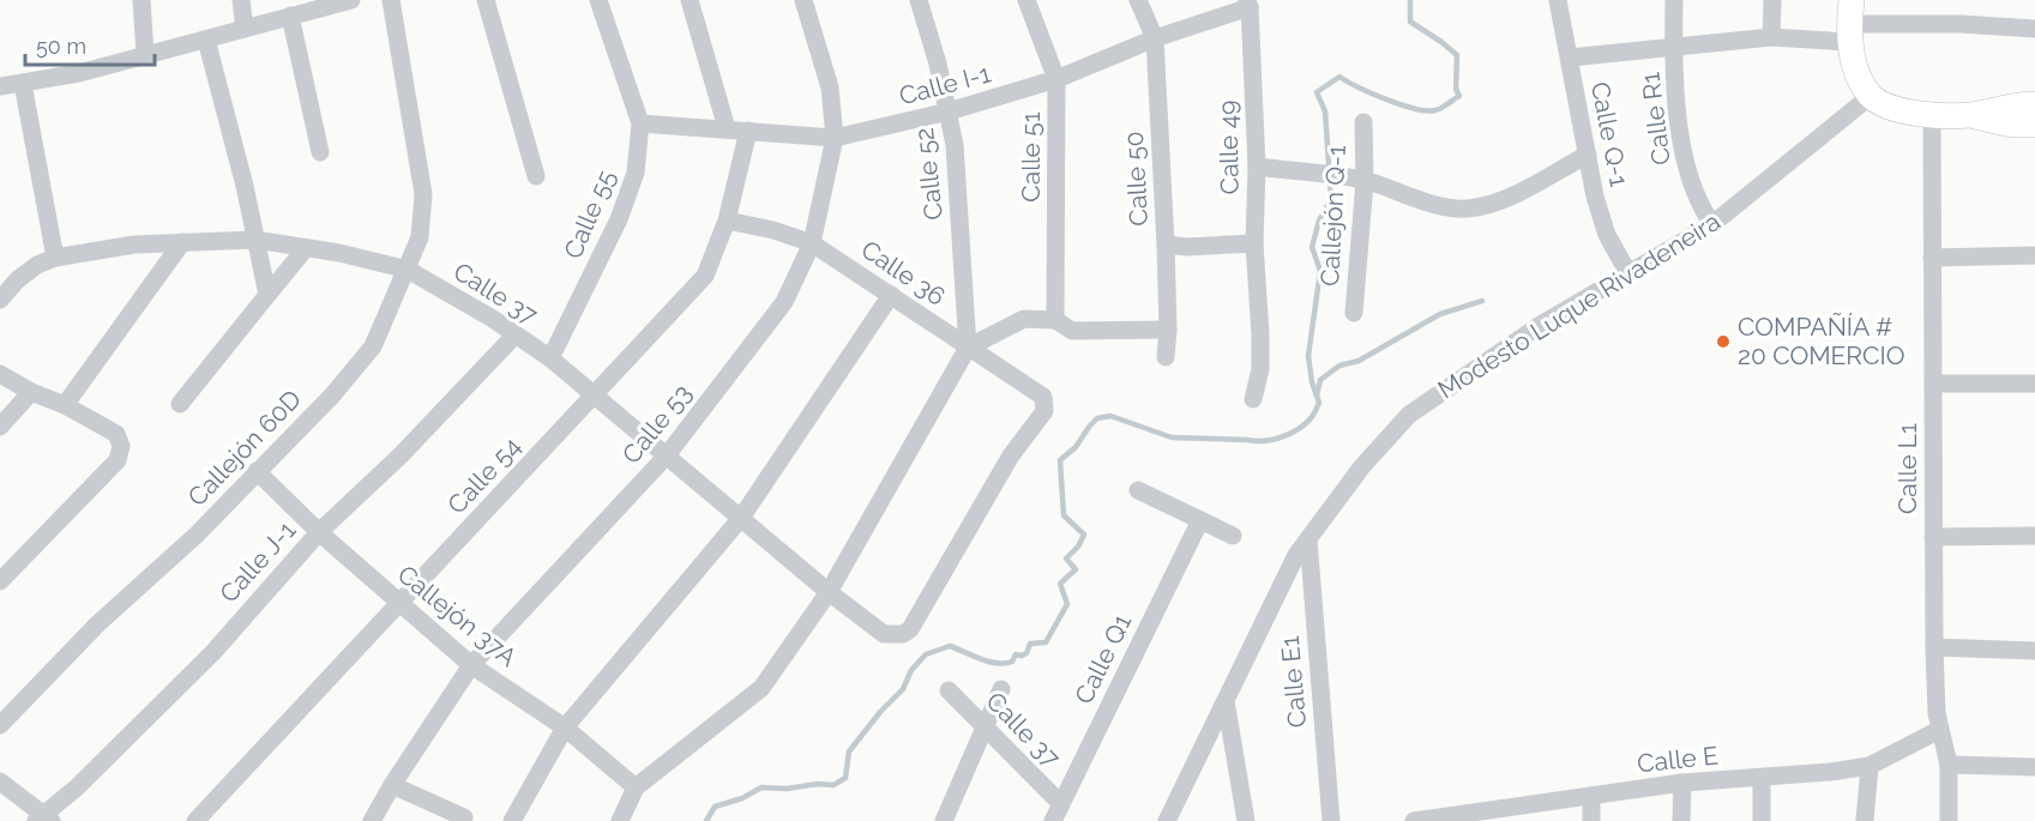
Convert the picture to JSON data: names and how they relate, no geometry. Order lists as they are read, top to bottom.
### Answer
{
  "streets": {
    "street": [
      "Calle I-1",
      "Calle R1",
      "Calle Q-1",
      "Calle 49",
      "Calle 51",
      "Calle 52",
      "Calle 50",
      "Calle 55",
      "Callejón Q-1",
      "Calle 36",
      "Calle 37",
      "Modesto Luque Rivadeneira",
      "Calle 53",
      "Callejón 60D",
      "Calle L1",
      "Calle 54",
      "Calle J-1",
      "Callejón 37A",
      "Calle Q1",
      "Calle E1",
      "Calle E"
    ]
  },
  "crossings": [
    ["Calle I-1", "Calle 49"],
    ["Calle I-1", "Calle 51"],
    ["Calle I-1", "Calle 52"],
    ["Calle I-1", "Calle 50"],
    ["Calle I-1", "Calle 55"],
    ["Calle I-1", "Calle 53"],
    ["Calle I-1", "Calle 54"],
    ["Calle R1", "Modesto Luque Rivadeneira"],
    ["Calle Q-1", "Modesto Luque Rivadeneira"],
    ["Calle 52", "Calle 36"],
    ["Calle 55", "Calle 37"],
    ["Calle 36", "Calle 37"],
    ["Calle 36", "Calle 53"],
    ["Calle 36", "Calle 54"],
    ["Calle 37", "Calle 53"],
    ["Calle 37", "Callejón 60D"],
    ["Calle 37", "Calle 54"],
    ["Calle 37", "Calle J-1"],
    ["Calle 37", "Calle Q1"],
    ["Modesto Luque Rivadeneira", "Calle E1"],
    ["Calle 53", "Callejón 37A"],
    ["Callejón 60D", "Callejón 37A"],
    ["Calle L1", "Calle E"],
    ["Calle 54", "Callejón 37A"],
    ["Calle J-1", "Callejón 37A"]
  ],
  "places": ["COMPAÑÍA # 20 COMERCIO"],
  "scale_bar": "50 m"
}
